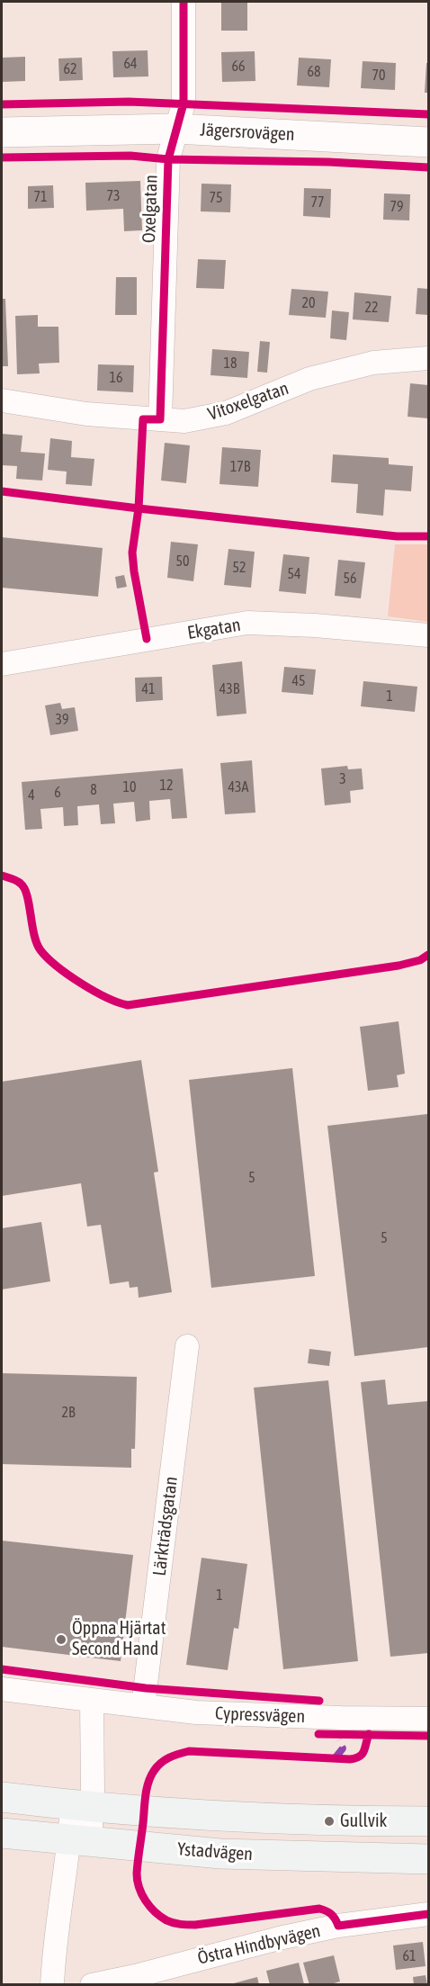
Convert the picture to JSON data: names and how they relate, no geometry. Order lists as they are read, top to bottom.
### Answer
{
  "streets": {
    "main road": ["Ystadvägen"],
    "street": [
      "Jägersrovägen",
      "Oxelgatan",
      "Vitoxelgatan",
      "Ekgatan",
      "Lärkträdsgatan",
      "Cypressvägen",
      "Östra Hindbyvägen"
    ]
  },
  "crossings": [
    ["Jägersrovägen", "Oxelgatan"],
    ["Oxelgatan", "Vitoxelgatan"],
    ["Lärkträdsgatan", "Cypressvägen"]
  ],
  "places": ["Öppna Hjärtat Second Hand", "Gullvik"],
  "house_numbers": [
    "64",
    "66",
    "62",
    "68",
    "70",
    "73",
    "71",
    "75",
    "77",
    "79",
    "20",
    "22",
    "18",
    "16",
    "17B",
    "50",
    "52",
    "54",
    "56",
    "45",
    "41",
    "43B",
    "1",
    "39",
    "3",
    "12",
    "10",
    "43A",
    "8",
    "6",
    "4",
    "5",
    "5",
    "2B",
    "1",
    "61"
  ]
}
